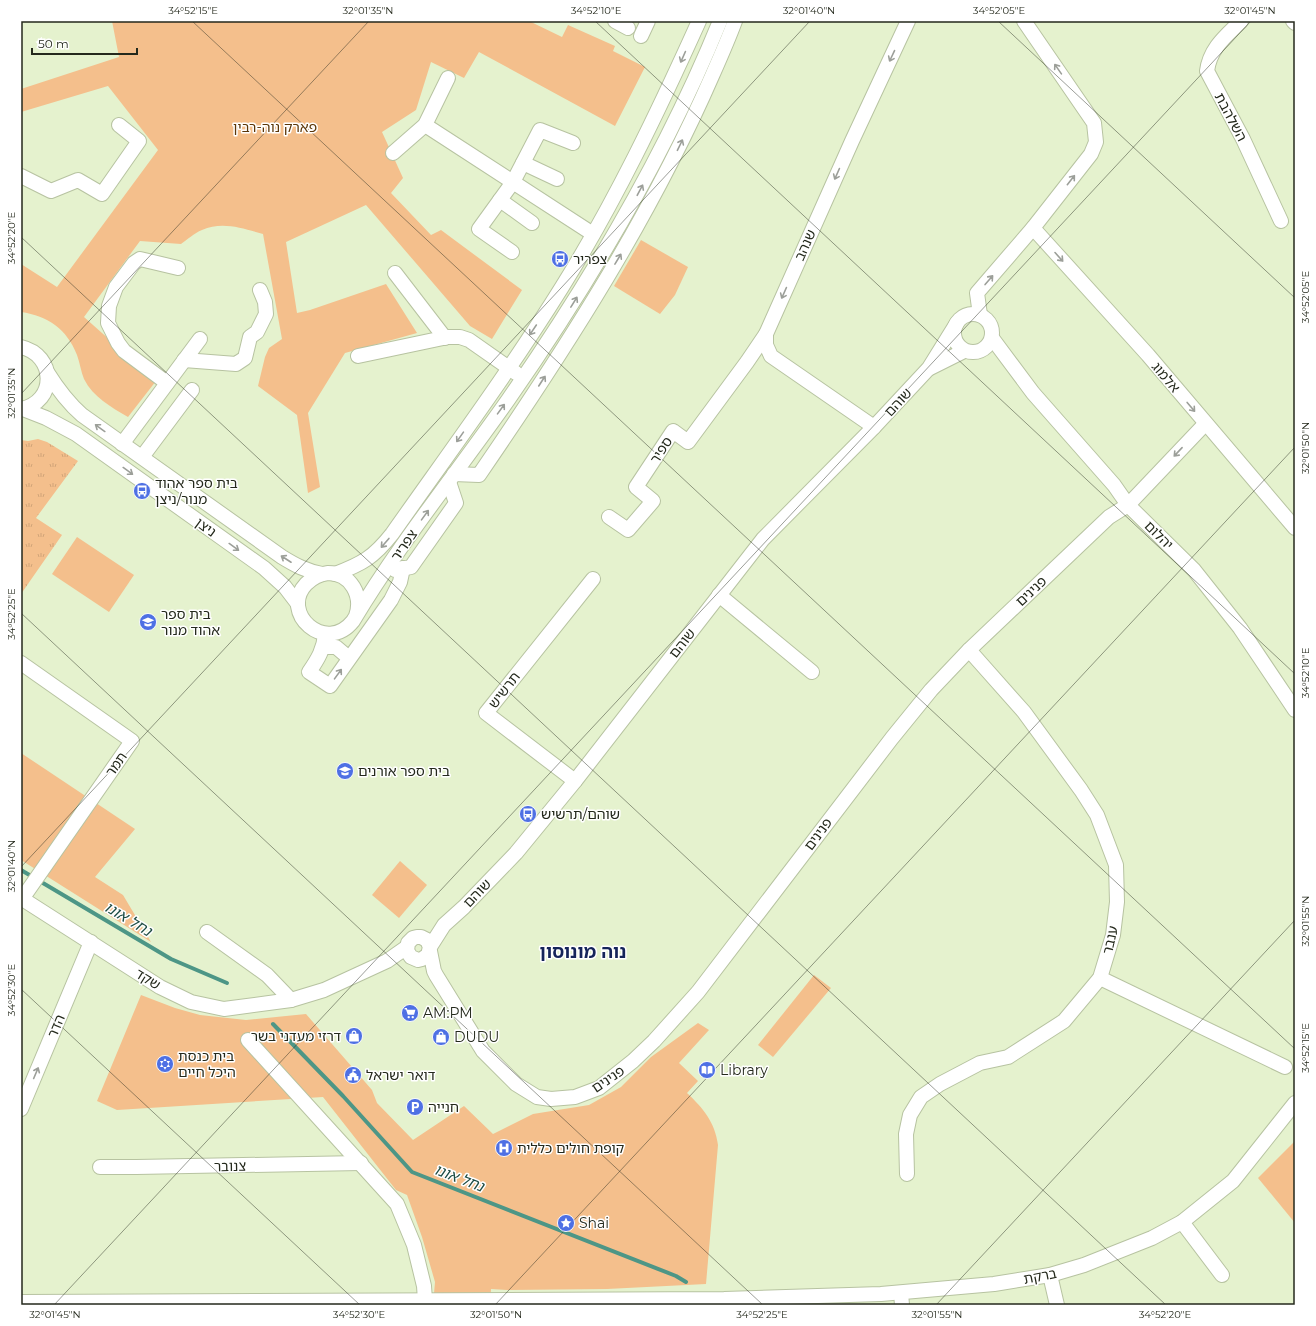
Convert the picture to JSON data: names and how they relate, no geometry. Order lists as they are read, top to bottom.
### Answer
{
  "streets": {
    "street": [
      "השלהבת",
      "שנהב",
      "אלמוג",
      "שוהם",
      "ספיר",
      "ניצן",
      "יהלום",
      "צפריר",
      "פנינים",
      "תרשיש",
      "תמר",
      "ענבר",
      "שקד",
      "הדר",
      "צנובר",
      "ברקת"
    ]
  },
  "crossings": [
    ["שנהב", "ספיר"],
    ["אלמוג", "פנינים"],
    ["שוהם", "יהלום"],
    ["שוהם", "פנינים"],
    ["שוהם", "תרשיש"],
    ["ניצן", "צפריר"],
    ["יהלום", "פנינים"],
    ["פנינים", "ענבר"],
    ["תמר", "שקד"],
    ["שקד", "הדר"]
  ],
  "one_way": ["שנהב", "אלמוג", "הדר"],
  "districts": ["נוה מונוסון"],
  "water": ["נחל אונו"],
  "parks": ["פארק נוה-רבין"],
  "places": {
    "bus stop": ["צפריר", "בית ספר אהוד מנור/ניצן", "שוהם/תרשיש"],
    "school or university": ["בית ספר אהוד מנור", "בית ספר אורנים"],
    "supermarket": ["AM:PM"],
    "shop": ["דרזי מעדני בשר", "DUDU"],
    "synagogue": ["בית כנסת היכל חיים"],
    "library": ["Library"],
    "public building": ["דואר ישראל"],
    "parking": ["חנייה"],
    "hospital": ["קופת חולים כללית"],
    "place": ["Shai"]
  },
  "scale_bar": "50 m",
  "coordinates": [
    "34°52'15\"E",
    "32°01'35\"N",
    "34°52'10\"E",
    "32°01'40\"N",
    "34°52'05\"E",
    "32°01'45\"N",
    "34°52'20\"E",
    "32°01'50\"N",
    "34°52'25\"E",
    "32°01'55\"N",
    "34°52'30\"E"
  ]
}
